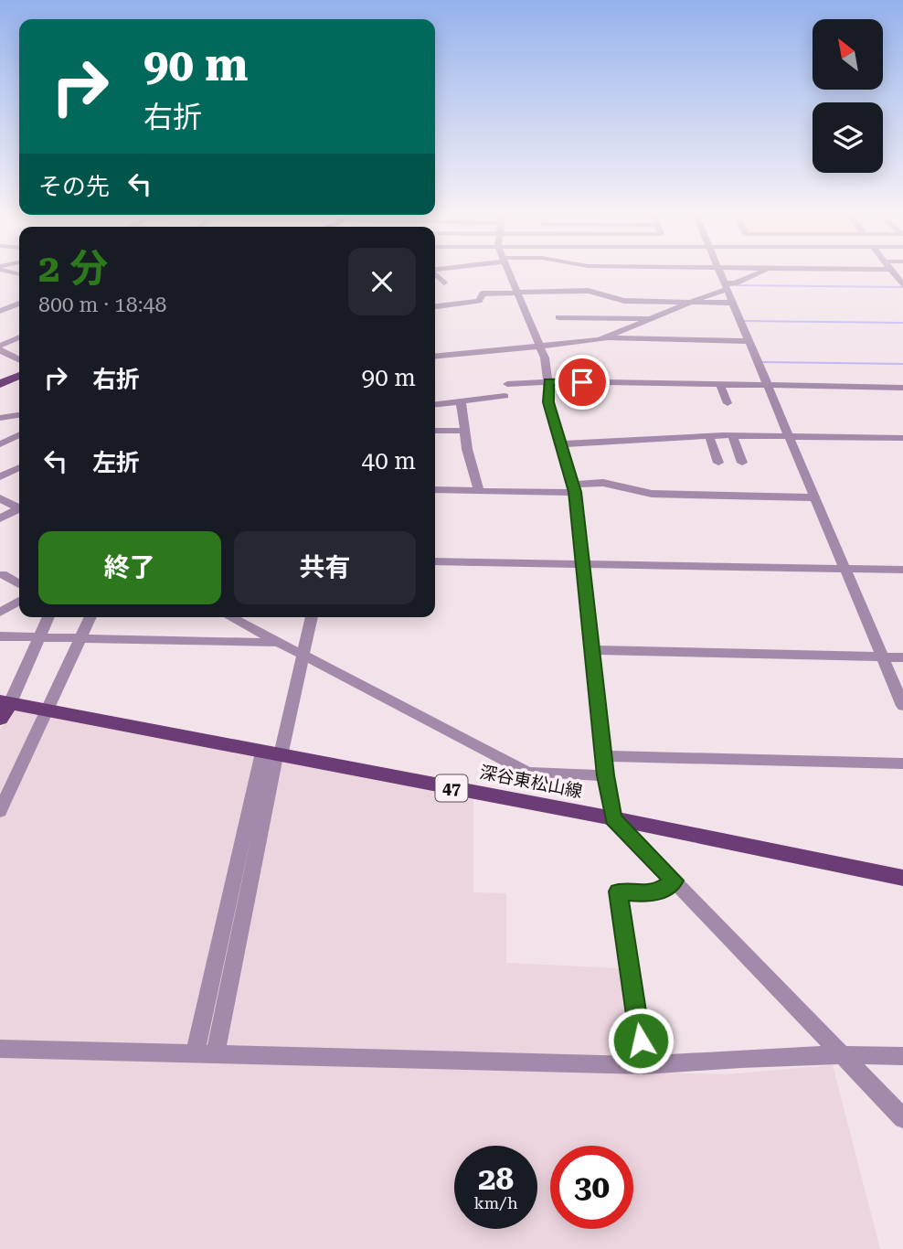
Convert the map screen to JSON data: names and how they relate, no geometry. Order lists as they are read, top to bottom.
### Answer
{
  "streets": {
    "main road": ["深谷東松山線", "47"]
  },
  "north": "top left",
  "page": {
    "turn": ["90 m", "右折"],
    "then": "その先",
    "heading": ["2 分", "800 m · 18:48"],
    "list": [
      {
        "name": "右折",
        "value": "90 m"
      },
      {
        "name": "左折",
        "value": "40 m"
      }
    ],
    "buttons": ["終了", "共有"],
    "speed": "28 km/h",
    "limit": "30"
  }
}
